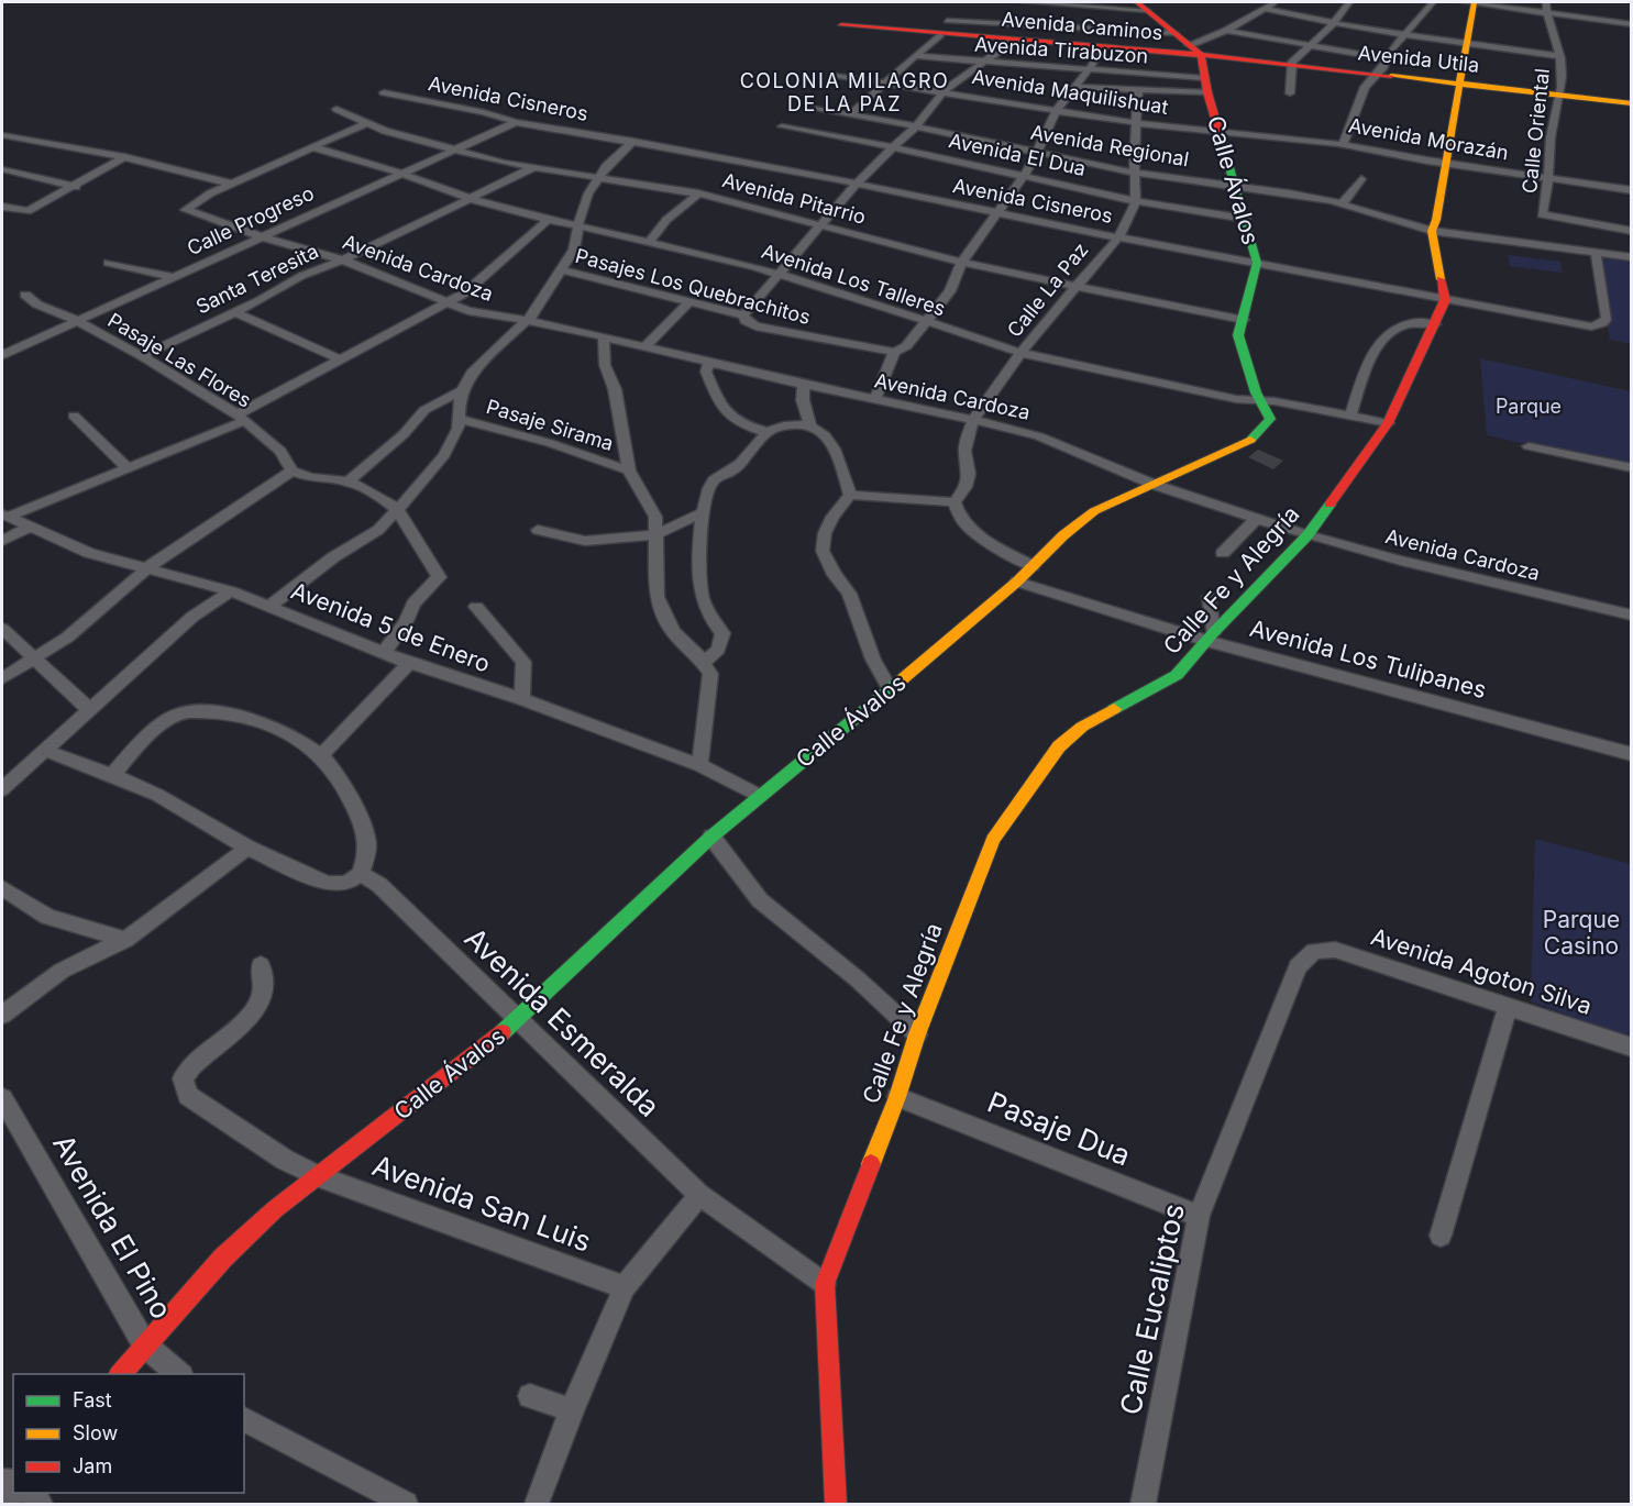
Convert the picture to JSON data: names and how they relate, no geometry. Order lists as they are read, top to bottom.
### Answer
{
  "streets": {
    "street": [
      "Avenida Caminos",
      "Avenida Tirabuzon",
      "Avenida Utila",
      "Avenida Maquilishuat",
      "Avenida Cisneros",
      "Calle Oriental",
      "Avenida Morazán",
      "Avenida Regional",
      "Avenida El Dua",
      "Calle Ávalos",
      "Avenida Pitarrio",
      "Calle Progreso",
      "Avenida Cardoza",
      "Santa Teresita",
      "Avenida Los Talleres",
      "Pasajes Los Quebrachitos",
      "Calle La Paz",
      "Pasaje Las Flores",
      "Pasaje Sirama",
      "Calle Fe y Alegría",
      "Avenida 5 de Enero",
      "Avenida Los Tulipanes",
      "Avenida Agoton Silva",
      "Avenida Esmeralda",
      "Pasaje Dua",
      "Avenida San Luis",
      "Avenida El Pino",
      "Calle Eucaliptos"
    ]
  },
  "crossings": [
    ["Avenida Caminos", "Avenida Utila"],
    ["Avenida Caminos", "Calle Ávalos"],
    ["Avenida Tirabuzon", "Calle Ávalos"],
    ["Avenida Utila", "Calle Oriental"],
    ["Avenida Utila", "Calle Ávalos"],
    ["Avenida Maquilishuat", "Avenida Morazán"],
    ["Avenida Maquilishuat", "Calle Ávalos"],
    ["Avenida Cisneros", "Avenida Regional"],
    ["Avenida Cisneros", "Calle Ávalos"],
    ["Avenida Cisneros", "Calle Progreso"],
    ["Avenida Cisneros", "Calle La Paz"],
    ["Avenida Cisneros", "Calle Fe y Alegría"],
    ["Calle Oriental", "Avenida Morazán"],
    ["Calle Oriental", "Avenida Regional"],
    ["Avenida Morazán", "Calle Ávalos"],
    ["Avenida Regional", "Calle Ávalos"],
    ["Avenida El Dua", "Calle Ávalos"],
    ["Avenida El Dua", "Calle La Paz"],
    ["Calle Ávalos", "Avenida Pitarrio"],
    ["Calle Ávalos", "Avenida Cardoza"],
    ["Calle Ávalos", "Avenida Los Talleres"],
    ["Calle Ávalos", "Avenida 5 de Enero"],
    ["Calle Ávalos", "Avenida Los Tulipanes"],
    ["Calle Ávalos", "Avenida Esmeralda"],
    ["Calle Ávalos", "Avenida San Luis"],
    ["Calle Ávalos", "Avenida El Pino"],
    ["Avenida Pitarrio", "Calle Progreso"],
    ["Avenida Pitarrio", "Santa Teresita"],
    ["Avenida Pitarrio", "Calle La Paz"],
    ["Calle Progreso", "Avenida Cardoza"],
    ["Calle Progreso", "Avenida Los Talleres"],
    ["Calle Progreso", "Pasaje Las Flores"],
    ["Avenida Cardoza", "Santa Teresita"],
    ["Avenida Cardoza", "Calle La Paz"],
    ["Avenida Cardoza", "Calle Fe y Alegría"],
    ["Santa Teresita", "Avenida Los Talleres"],
    ["Santa Teresita", "Pasaje Las Flores"],
    ["Avenida Los Talleres", "Calle La Paz"],
    ["Avenida Los Talleres", "Calle Fe y Alegría"],
    ["Calle Fe y Alegría", "Avenida Los Tulipanes"],
    ["Calle Fe y Alegría", "Avenida Esmeralda"],
    ["Calle Fe y Alegría", "Pasaje Dua"],
    ["Avenida Agoton Silva", "Calle Eucaliptos"],
    ["Pasaje Dua", "Calle Eucaliptos"]
  ],
  "districts": ["COLONIA MILAGRO DE LA PAZ"],
  "parks": ["Parque", "Parque Casino"],
  "legend": ["Fast", "Slow", "Jam"]
}
